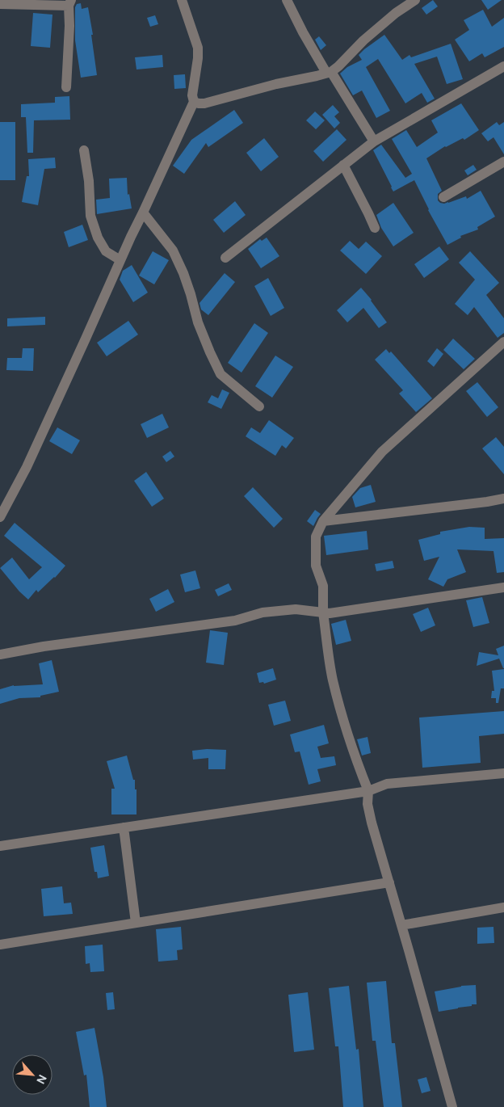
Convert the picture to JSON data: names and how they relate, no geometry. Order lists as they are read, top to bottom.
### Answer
{
  "north": "bottom right"
}
